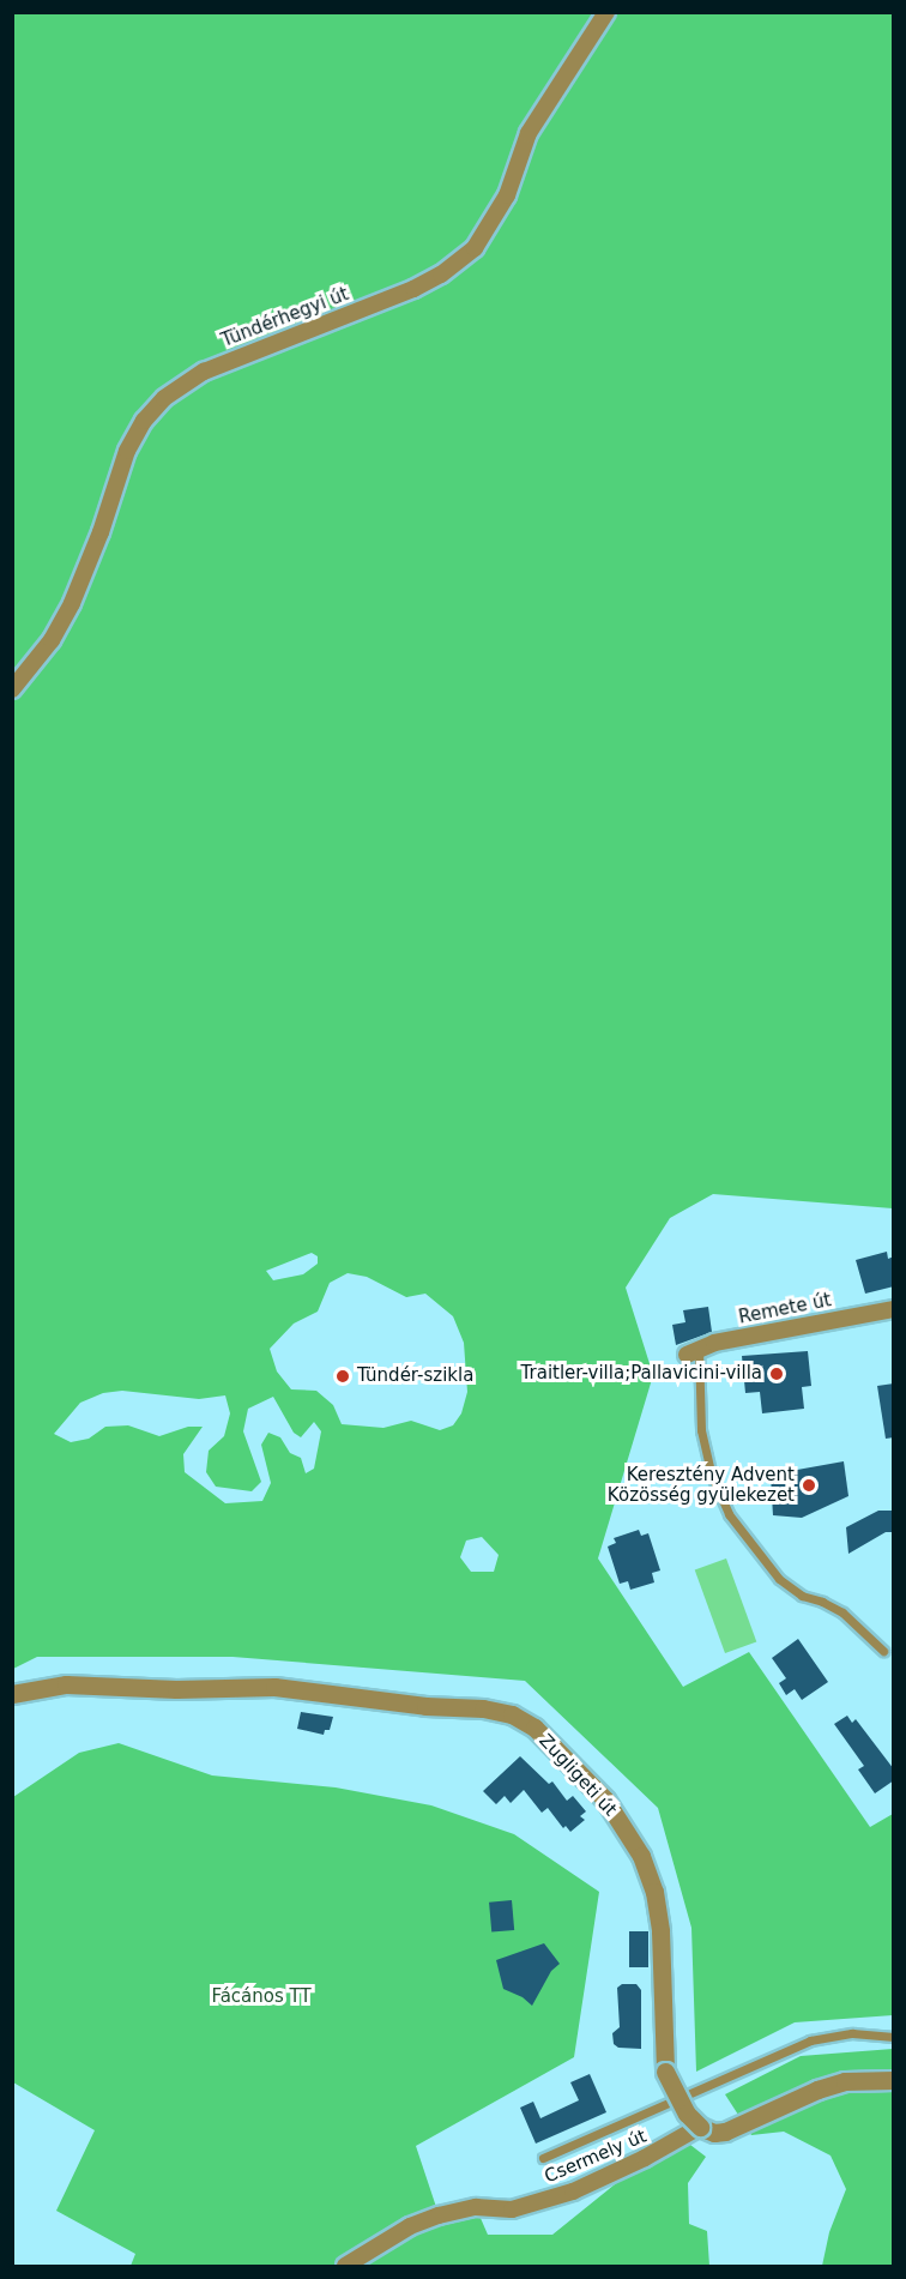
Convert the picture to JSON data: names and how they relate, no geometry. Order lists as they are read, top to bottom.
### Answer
{
  "streets": {
    "street": [
      "Tündérhegyi út",
      "Remete út",
      "Zugligeti út",
      "Csermely út"
    ]
  },
  "crossings": [
    ["Zugligeti út", "Csermely út"]
  ],
  "parks": ["Fácános TT"],
  "places": ["Traitler-villa;Pallavicini-villa", "Tündér-szikla", "Keresztény Advent Közösség gyülekezet"]
}
